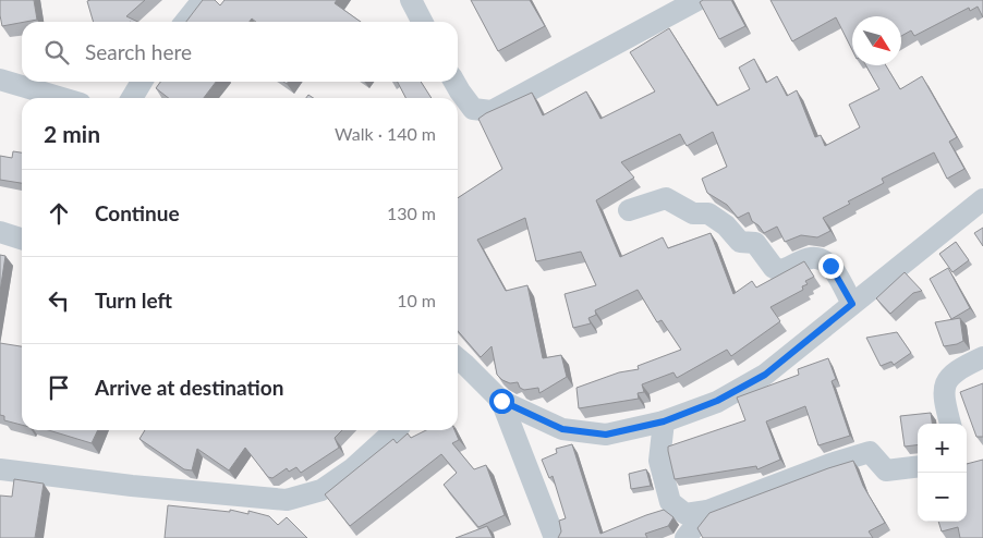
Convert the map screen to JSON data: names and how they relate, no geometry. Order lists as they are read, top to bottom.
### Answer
{
  "north": "bottom right",
  "page": {
    "search": "Search here",
    "heading": ["2 min", "Walk · 140 m"],
    "list": [
      ["Continue", "130 m"],
      ["Turn left", "10 m"],
      "Arrive at destination"
    ],
    "map_buttons": ["+", "−"]
  }
}
